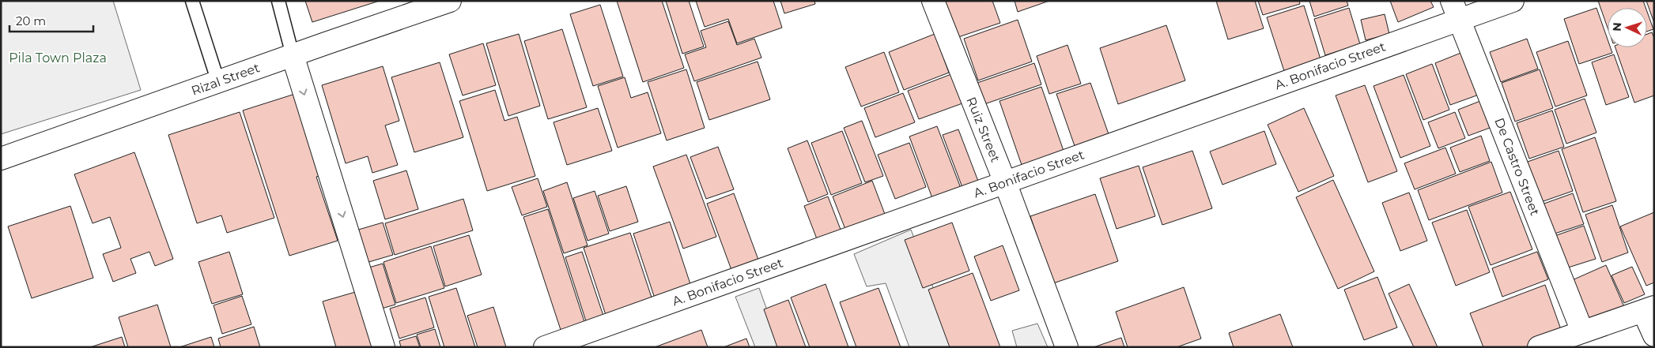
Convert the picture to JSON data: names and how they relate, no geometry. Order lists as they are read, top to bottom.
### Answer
{
  "streets": {
    "street": [
      "A. Bonifacio Street",
      "Rizal Street",
      "Ruiz Street",
      "De Castro Street"
    ]
  },
  "crossings": [
    ["A. Bonifacio Street", "Ruiz Street"],
    ["A. Bonifacio Street", "De Castro Street"]
  ],
  "parks": ["Pila Town Plaza"],
  "scale_bar": "20 m",
  "north": "left"
}
